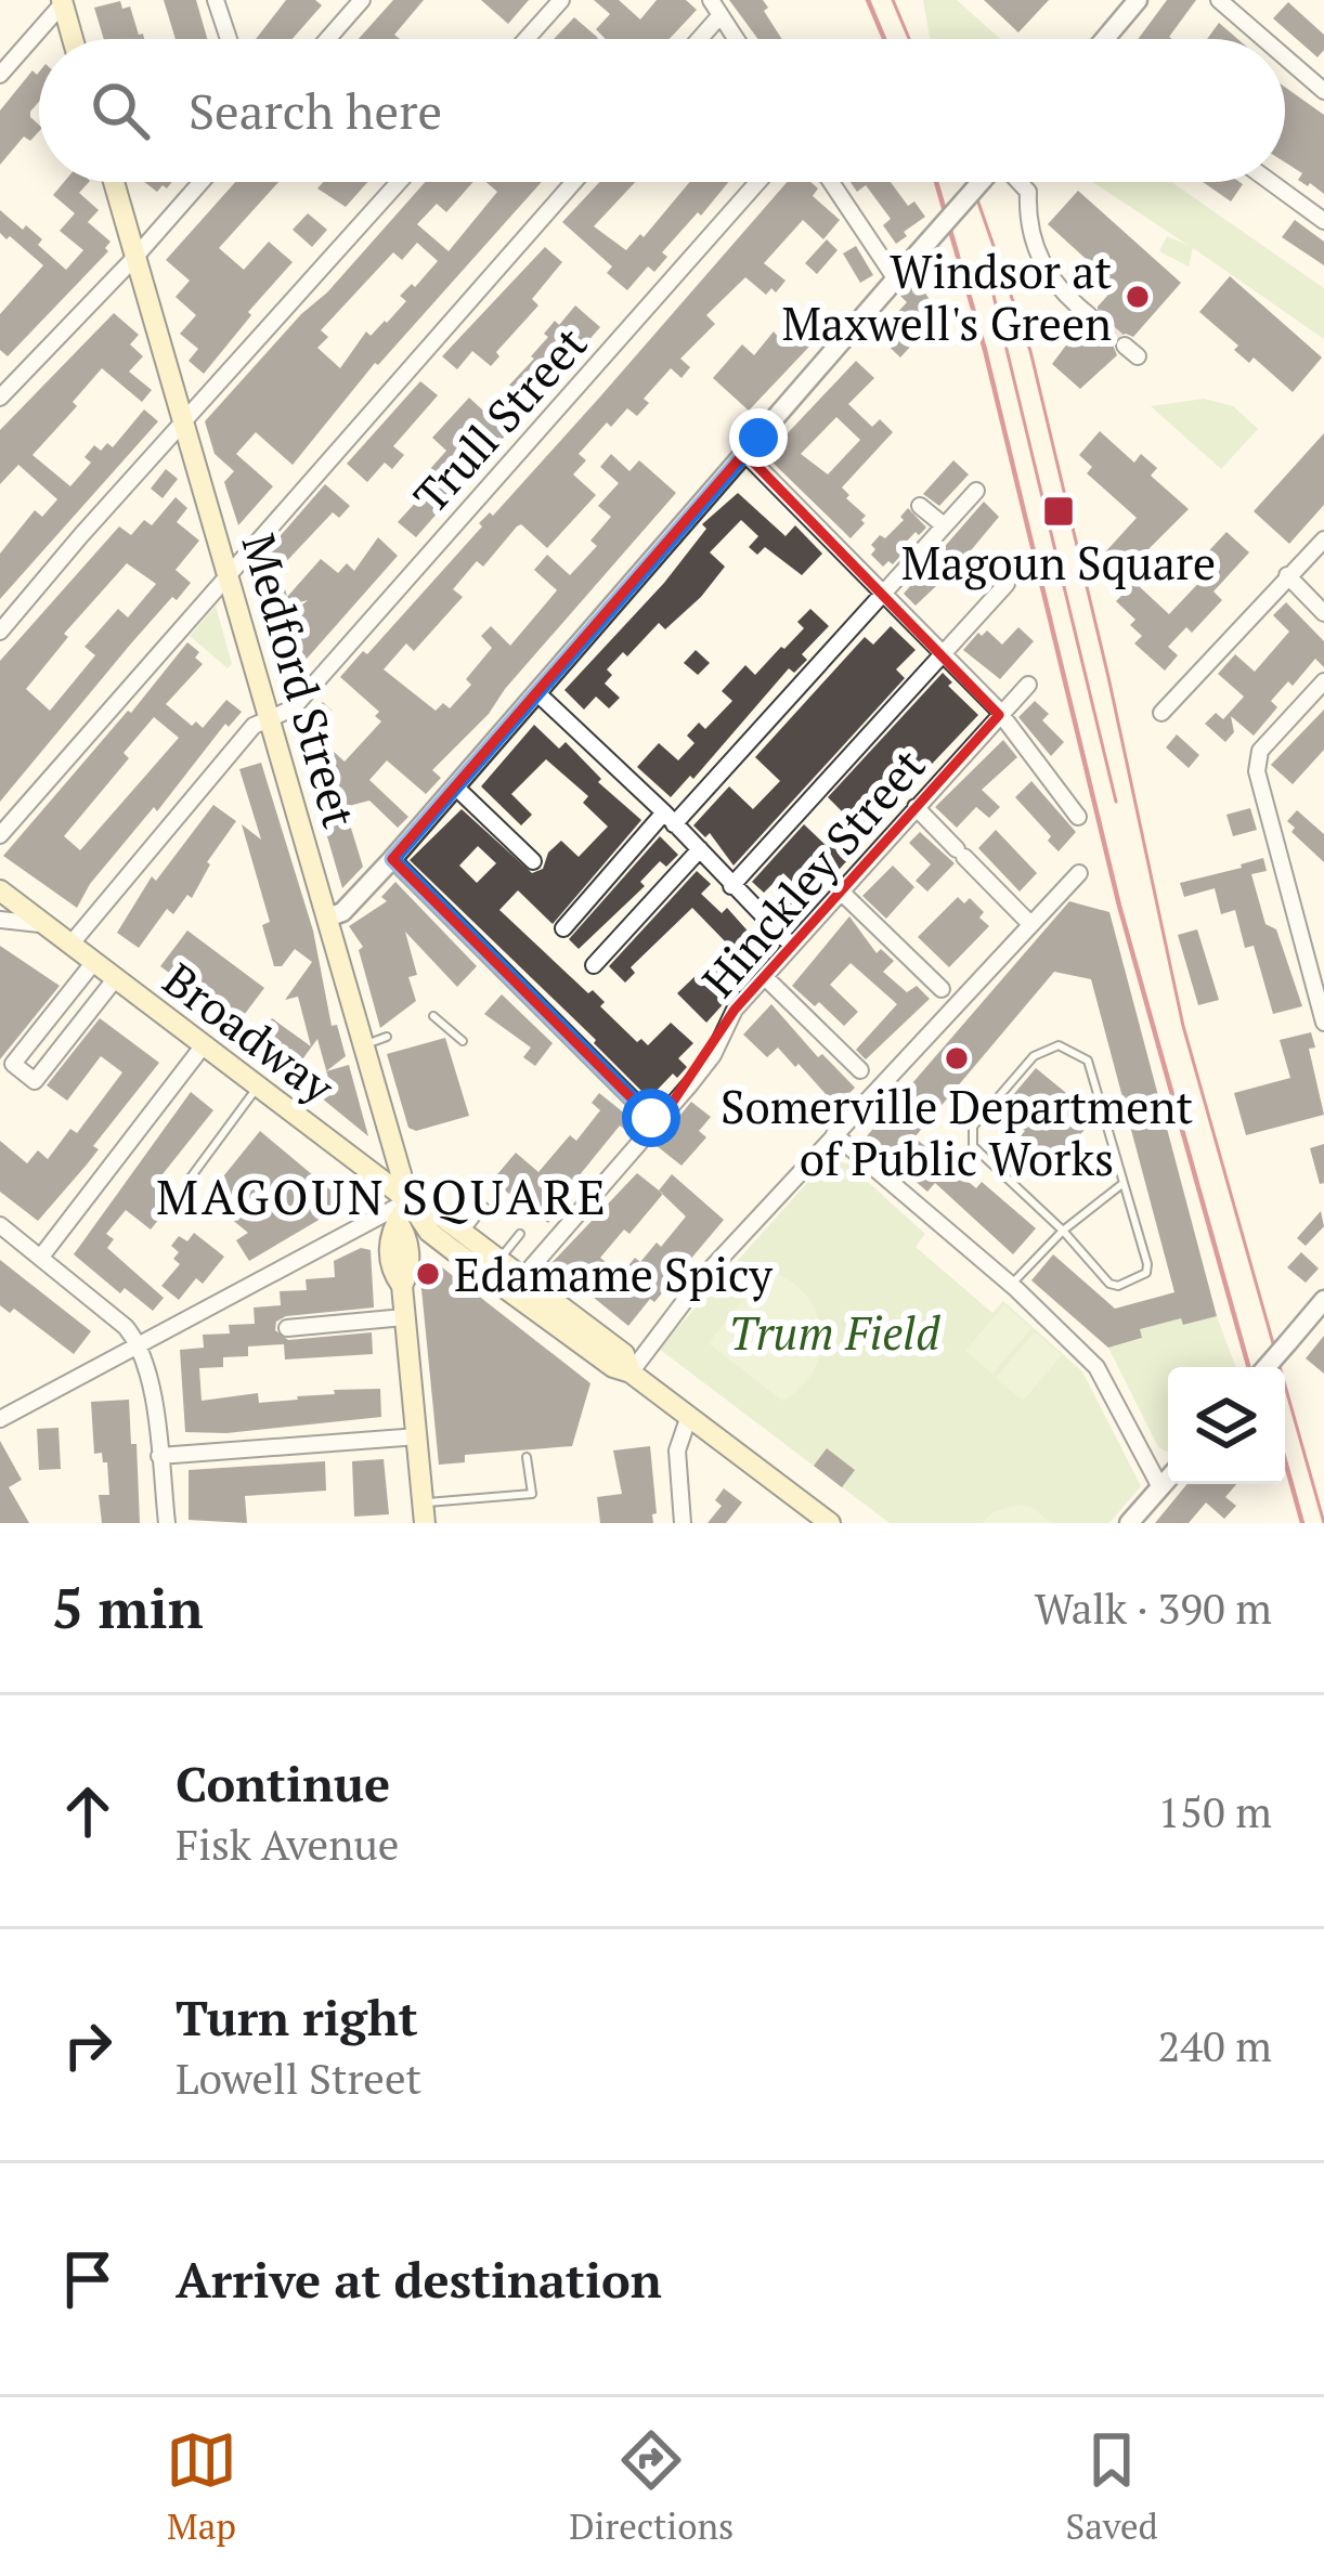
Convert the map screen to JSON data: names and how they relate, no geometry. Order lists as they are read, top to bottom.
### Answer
{
  "streets": {
    "main road": ["Medford Street", "Broadway"],
    "street": ["Trull Street", "Hinckley Street"]
  },
  "crossings": [
    ["Trull Street", "Medford Street"],
    ["Trull Street", "Broadway"],
    ["Medford Street", "Broadway"],
    ["Hinckley Street", "Broadway"]
  ],
  "districts": ["MAGOUN SQUARE"],
  "parks": ["Trum Field"],
  "places": {
    "other": ["Windsor at Maxwell's Green", "Somerville Department of Public Works", "Edamame Spicy"],
    "transit": ["Magoun Square"]
  },
  "page": {
    "search": "Search here",
    "heading": ["5 min", "Walk · 390 m"],
    "list": [
      ["Continue", "Fisk Avenue", "150 m"],
      ["Turn right", "Lowell Street", "240 m"],
      "Arrive at destination"
    ],
    "nav": ["Map", "Directions", "Saved"]
  }
}
